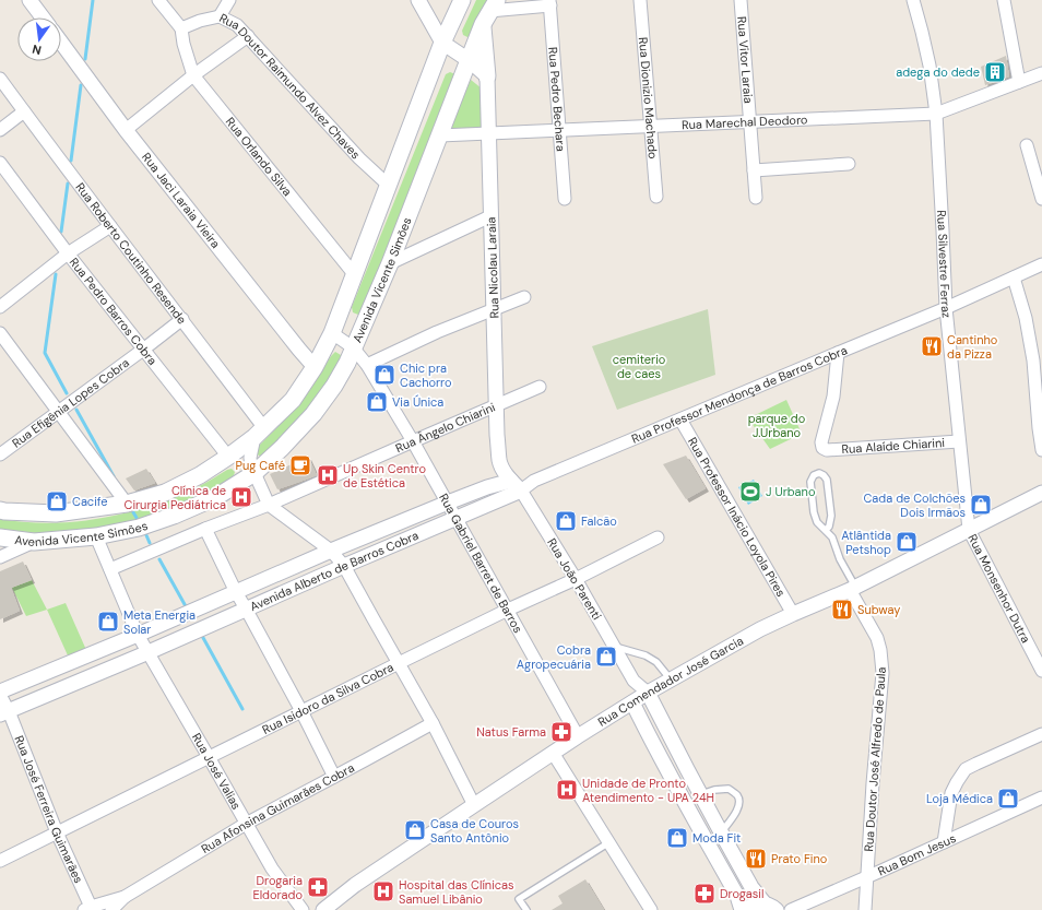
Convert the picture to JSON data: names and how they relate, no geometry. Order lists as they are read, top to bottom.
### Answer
{
  "streets": {
    "main road": ["Avenida Vicente Simões"],
    "street": [
      "Rua Vitor Laraia",
      "Rua Doutor Raimundo Alvez Chaves",
      "Rua Dionizio Machado",
      "Rua Pedro Bechara",
      "Rua Marechal Deodoro",
      "Rua Orlando Silva",
      "Rua Jaci Laraia Vieira",
      "Rua Roberto Coutinho Resende",
      "Rua Silvestre Ferraz",
      "Rua Nicolau Laraia",
      "Rua Pedro Barros Cobra",
      "Rua Professor Mendonça de Barros Cobra",
      "Rua Efigênia Lopes Cobra",
      "Rua Ângelo Chiarini",
      "Rua Alaíde Chiarini",
      "Rua Professor Inácio Loyola Pires",
      "Rua Gabriel Barret de Barros",
      "Avenida Alberto de Barros Cobra",
      "Rua João Parenti",
      "Rua Monsenhor Dutra",
      "Rua Comendador José Garcia",
      "Rua Isidoro da Silva Cobra",
      "Rua Doutor José Alfredo de Paula",
      "Rua José Valias",
      "Rua José Ferreira Guimarães",
      "Rua Afonsina Guimarães Cobra",
      "Rua Bom Jesus"
    ]
  },
  "crossings": [
    ["Rua Vitor Laraia", "Rua Marechal Deodoro"],
    ["Rua Doutor Raimundo Alvez Chaves", "Rua Orlando Silva"],
    ["Rua Doutor Raimundo Alvez Chaves", "Avenida Vicente Simões"],
    ["Rua Dionizio Machado", "Rua Marechal Deodoro"],
    ["Rua Pedro Bechara", "Rua Marechal Deodoro"],
    ["Rua Marechal Deodoro", "Rua Silvestre Ferraz"],
    ["Rua Marechal Deodoro", "Rua Nicolau Laraia"],
    ["Rua Marechal Deodoro", "Avenida Vicente Simões"],
    ["Rua Orlando Silva", "Avenida Vicente Simões"],
    ["Rua Jaci Laraia Vieira", "Avenida Vicente Simões"],
    ["Rua Roberto Coutinho Resende", "Avenida Vicente Simões"],
    ["Rua Roberto Coutinho Resende", "Rua Efigênia Lopes Cobra"],
    ["Rua Silvestre Ferraz", "Rua Professor Mendonça de Barros Cobra"],
    ["Rua Silvestre Ferraz", "Rua Alaíde Chiarini"],
    ["Rua Silvestre Ferraz", "Rua Monsenhor Dutra"],
    ["Rua Silvestre Ferraz", "Rua Comendador José Garcia"],
    ["Rua Nicolau Laraia", "Rua Professor Mendonça de Barros Cobra"],
    ["Rua Nicolau Laraia", "Rua Ângelo Chiarini"],
    ["Rua Nicolau Laraia", "Avenida Alberto de Barros Cobra"],
    ["Rua Nicolau Laraia", "Rua João Parenti"],
    ["Avenida Vicente Simões", "Rua Pedro Barros Cobra"],
    ["Avenida Vicente Simões", "Rua Gabriel Barret de Barros"],
    ["Rua Pedro Barros Cobra", "Rua Efigênia Lopes Cobra"],
    ["Rua Professor Mendonça de Barros Cobra", "Rua Alaíde Chiarini"],
    ["Rua Professor Mendonça de Barros Cobra", "Rua Professor Inácio Loyola Pires"],
    ["Rua Professor Mendonça de Barros Cobra", "Avenida Alberto de Barros Cobra"],
    ["Rua Professor Mendonça de Barros Cobra", "Rua João Parenti"],
    ["Rua Ângelo Chiarini", "Rua Gabriel Barret de Barros"],
    ["Rua Professor Inácio Loyola Pires", "Rua Comendador José Garcia"],
    ["Rua Gabriel Barret de Barros", "Avenida Alberto de Barros Cobra"],
    ["Rua Gabriel Barret de Barros", "Rua Comendador José Garcia"],
    ["Rua Gabriel Barret de Barros", "Rua Isidoro da Silva Cobra"],
    ["Avenida Alberto de Barros Cobra", "Rua João Parenti"],
    ["Avenida Alberto de Barros Cobra", "Rua José Valias"],
    ["Avenida Alberto de Barros Cobra", "Rua José Ferreira Guimarães"],
    ["Rua João Parenti", "Rua Comendador José Garcia"],
    ["Rua João Parenti", "Rua Isidoro da Silva Cobra"],
    ["Rua Monsenhor Dutra", "Rua Comendador José Garcia"],
    ["Rua Comendador José Garcia", "Rua Doutor José Alfredo de Paula"],
    ["Rua Isidoro da Silva Cobra", "Rua José Valias"],
    ["Rua Isidoro da Silva Cobra", "Rua José Ferreira Guimarães"],
    ["Rua Doutor José Alfredo de Paula", "Rua Bom Jesus"],
    ["Rua José Valias", "Rua Afonsina Guimarães Cobra"],
    ["Rua José Ferreira Guimarães", "Rua Afonsina Guimarães Cobra"]
  ],
  "parks": ["cemiterio de caes", "parque do J.Urbano"],
  "places": {
    "building": ["adega do dede"],
    "restaurant": ["Cantinho da Pizza", "Subway", "Prato Fino"],
    "shop": [
      "Chic pra Cachorro",
      "Via Única",
      "Cacife",
      "Cada de Colchões Dois Irmãos",
      "Falcão",
      "Atlântida Petshop",
      "Meta Energia Solar",
      "Cobra Agropecuária",
      "Loja Médica",
      "Casa de Couros Santo Antônio",
      "Moda Fit"
    ],
    "cafe": ["Pug Café"],
    "hospital": [
      "Up Skin Centro de Estética",
      "Clínica de Cirurgia Pediátrica",
      "Unidade de Pronto Atendimento - UPA 24H",
      "Hospital das Clínicas Samuel Libânio"
    ],
    "sports": ["J Urbano"],
    "pharmacy": ["Natus Farma", "Drogaria Eldorado", "Drogasil"]
  },
  "north": "bottom"
}
